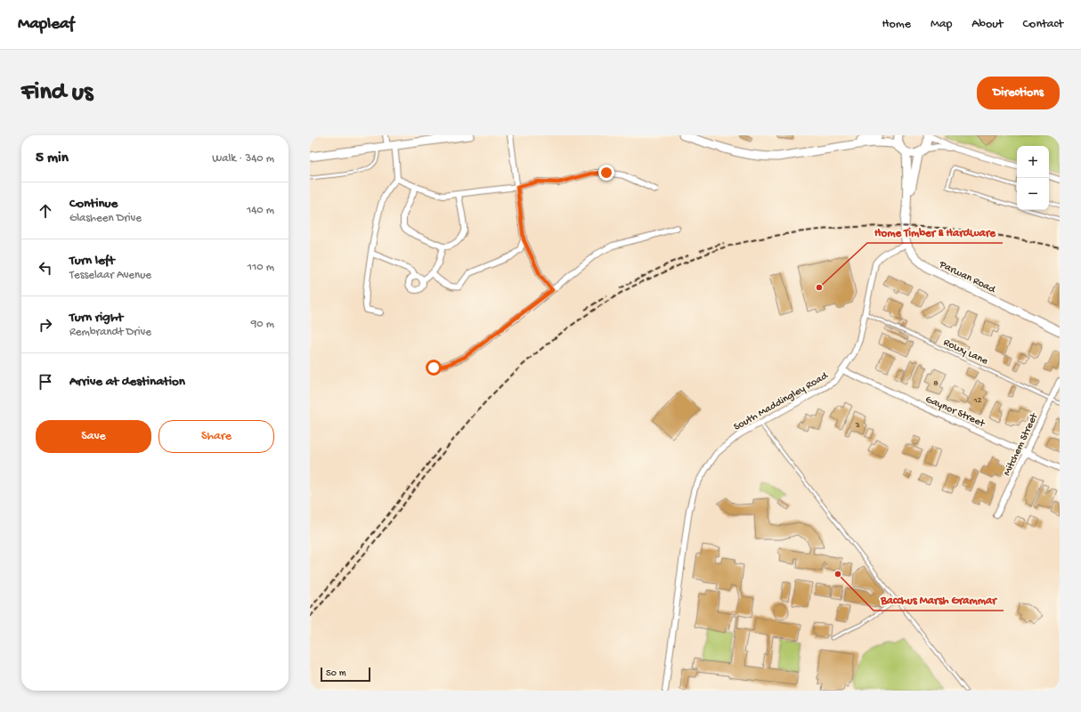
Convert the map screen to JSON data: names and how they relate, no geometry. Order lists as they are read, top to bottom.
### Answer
{
  "streets": {
    "street": [
      "Parwan Road",
      "South Maddingley Road",
      "Gaynor Street",
      "Mitchem Street"
    ],
    "lane": ["Rowy Lane"]
  },
  "crossings": [
    ["Parwan Road", "South Maddingley Road"],
    ["Rowy Lane", "South Maddingley Road"],
    ["Rowy Lane", "Mitchem Street"],
    ["South Maddingley Road", "Gaynor Street"],
    ["Gaynor Street", "Mitchem Street"]
  ],
  "places": ["Home Timber & Hardware", "Bacchus Marsh Grammar"],
  "house_numbers": ["8", "12", "3"],
  "scale_bar": "50 m",
  "page": {
    "header": "Mapleaf",
    "nav": [
      "Home",
      "Map",
      "About",
      "Contact"
    ],
    "buttons": [
      "Directions",
      ["Save", "Share"]
    ],
    "title": "Find us",
    "heading": ["5 min", "Walk · 340 m"],
    "map_buttons": ["+", "−"],
    "list": [
      ["Continue", "Glasheen Drive", "140 m"],
      ["Turn left", "Tesselaar Avenue", "110 m"],
      ["Turn right", "Rembrandt Drive", "90 m"],
      "Arrive at destination"
    ],
    "scale": "50 m"
  }
}
